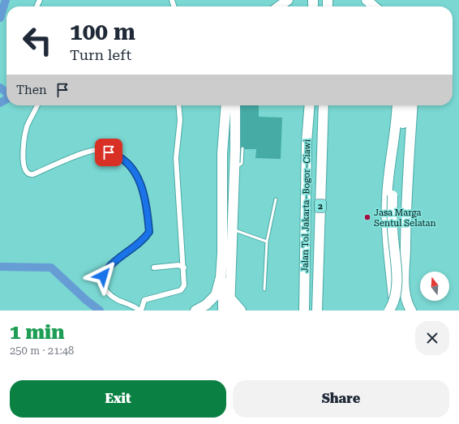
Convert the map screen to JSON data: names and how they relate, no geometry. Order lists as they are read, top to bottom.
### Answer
{
  "streets": {
    "highway": ["Jalan Tol Jakarta–Bogor–Ciawi", "2"]
  },
  "places": ["Jasa Marga Sentul Selatan"],
  "north": "top",
  "page": {
    "turn": ["100 m", "Turn left"],
    "then": "Then",
    "heading": ["1 min", "250 m · 21:48"],
    "buttons": ["Exit", "Share"]
  }
}
